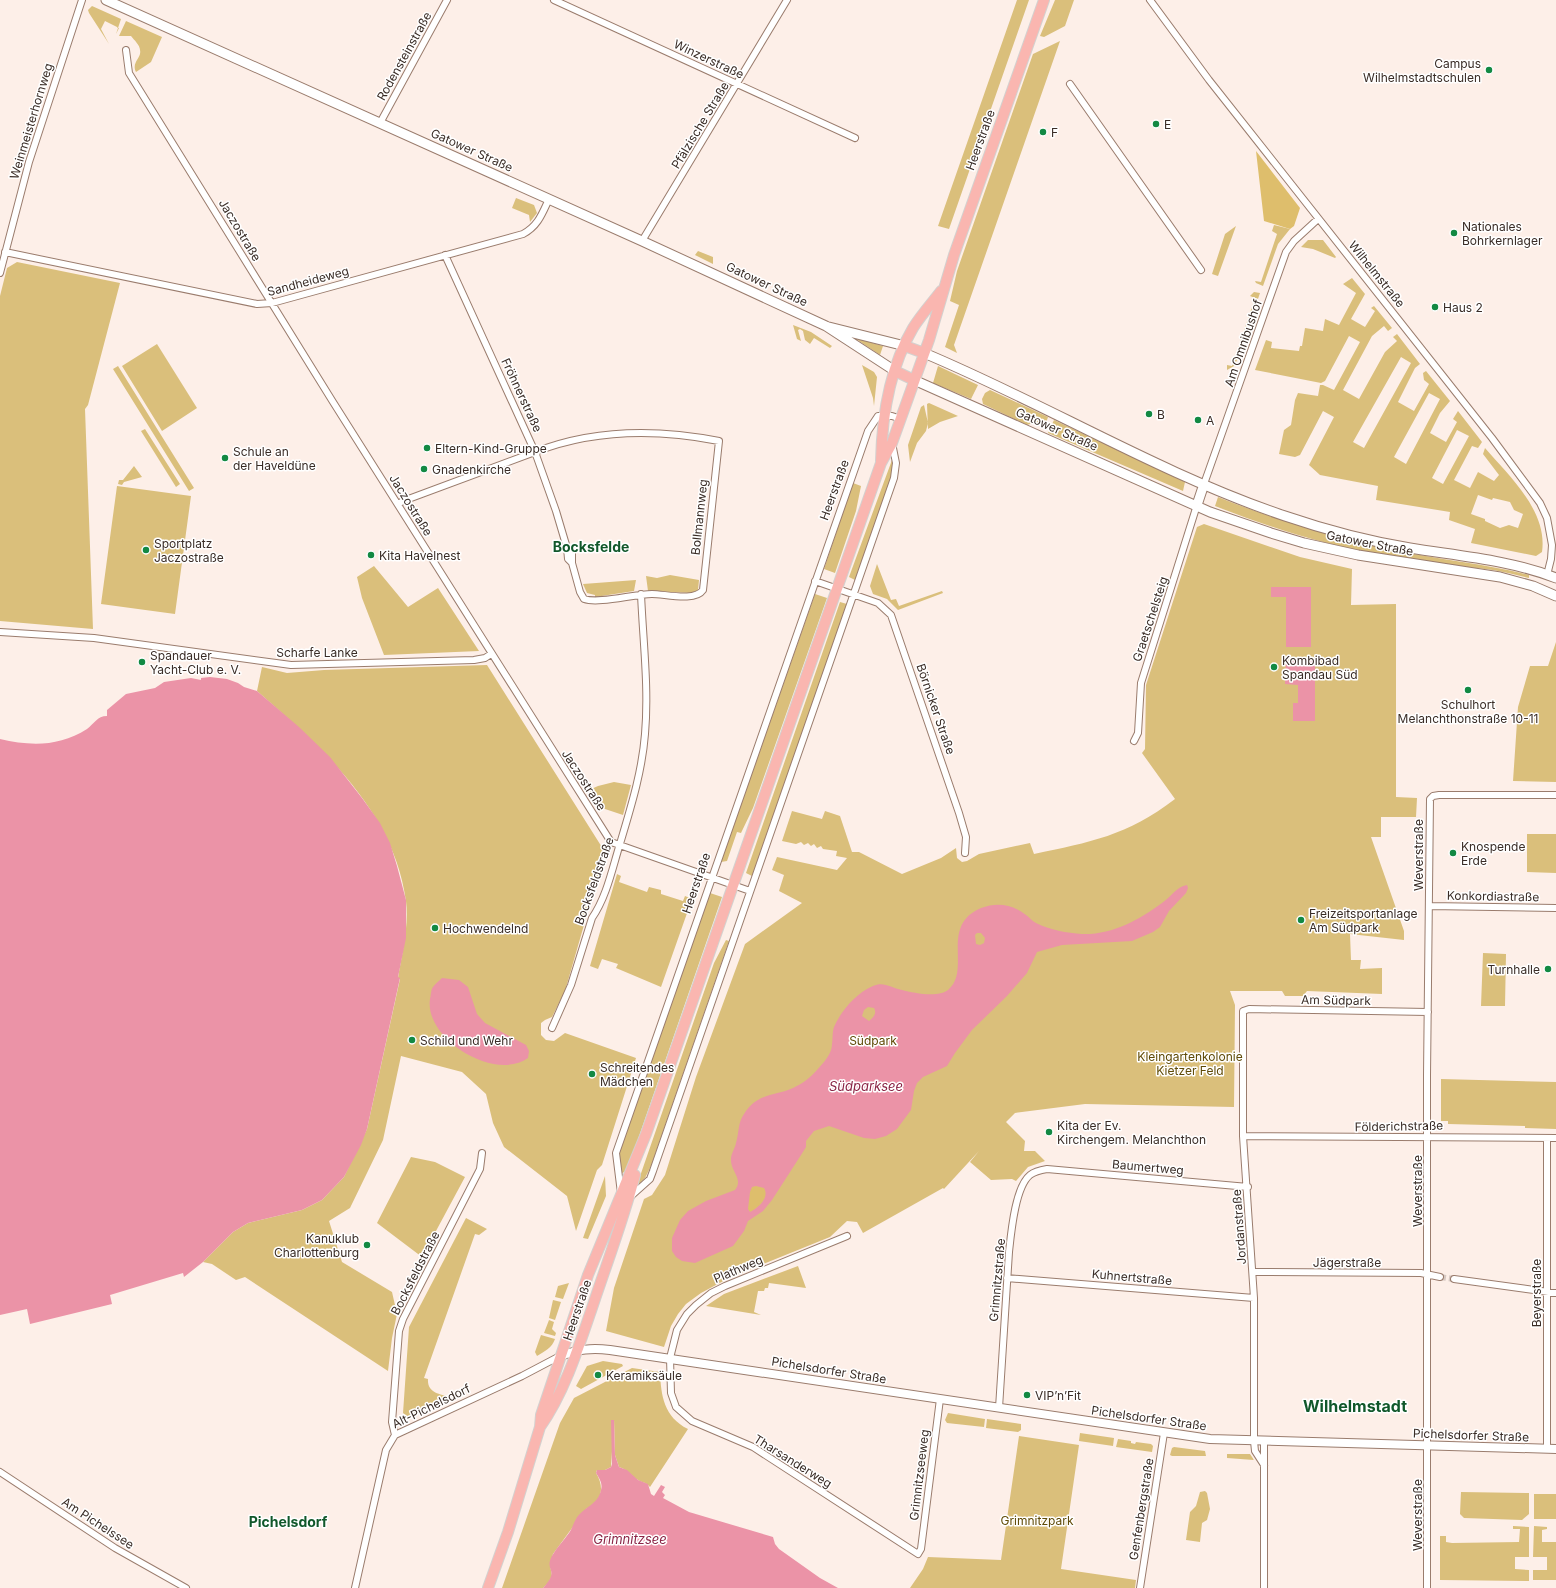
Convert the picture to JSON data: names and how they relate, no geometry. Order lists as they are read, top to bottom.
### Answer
{
  "streets": {
    "main road": ["Heerstraße", "Gatower Straße", "Wilhelmstraße"],
    "street": [
      "Rodensteinstraße",
      "Winzerstraße",
      "Weinmeisterhornweg",
      "Pfälzische Straße",
      "Jaczostraße",
      "Sandheideweg",
      "Am Omnibushof",
      "Fröhnerstraße",
      "Bollmannweg",
      "Graetschelsteig",
      "Scharfe Lanke",
      "Börnicker Straße",
      "Weverstraße",
      "Bocksfeldstraße",
      "Konkordiastraße",
      "Am Südpark",
      "Földerichstraße",
      "Baumertweg",
      "Jordanstraße",
      "Jägerstraße",
      "Plathweg",
      "Kuhnertstraße",
      "Grimnitzstraße",
      "Beyerstraße",
      "Pichelsdorfer Straße",
      "Alt-Pichelsdorf",
      "Tharsanderweg",
      "Grimnitzseeweg",
      "Genfenbergstraße",
      "Am Pichelssee"
    ]
  },
  "crossings": [
    ["Rodensteinstraße", "Gatower Straße"],
    ["Winzerstraße", "Pfälzische Straße"],
    ["Weinmeisterhornweg", "Sandheideweg"],
    ["Pfälzische Straße", "Gatower Straße"],
    ["Heerstraße", "Gatower Straße"],
    ["Heerstraße", "Jaczostraße"],
    ["Heerstraße", "Börnicker Straße"],
    ["Heerstraße", "Pichelsdorfer Straße"],
    ["Heerstraße", "Alt-Pichelsdorf"],
    ["Gatower Straße", "Wilhelmstraße"],
    ["Gatower Straße", "Sandheideweg"],
    ["Gatower Straße", "Am Omnibushof"],
    ["Gatower Straße", "Graetschelsteig"],
    ["Jaczostraße", "Sandheideweg"],
    ["Jaczostraße", "Scharfe Lanke"],
    ["Jaczostraße", "Bocksfeldstraße"],
    ["Wilhelmstraße", "Am Omnibushof"],
    ["Sandheideweg", "Fröhnerstraße"],
    ["Fröhnerstraße", "Bollmannweg"],
    ["Fröhnerstraße", "Bocksfeldstraße"],
    ["Weverstraße", "Konkordiastraße"],
    ["Weverstraße", "Am Südpark"],
    ["Weverstraße", "Földerichstraße"],
    ["Weverstraße", "Jägerstraße"],
    ["Weverstraße", "Pichelsdorfer Straße"],
    ["Bocksfeldstraße", "Alt-Pichelsdorf"],
    ["Am Südpark", "Jordanstraße"],
    ["Földerichstraße", "Jordanstraße"],
    ["Földerichstraße", "Beyerstraße"],
    ["Baumertweg", "Jordanstraße"],
    ["Baumertweg", "Grimnitzstraße"],
    ["Jordanstraße", "Jägerstraße"],
    ["Jordanstraße", "Kuhnertstraße"],
    ["Jordanstraße", "Pichelsdorfer Straße"],
    ["Plathweg", "Pichelsdorfer Straße"],
    ["Plathweg", "Tharsanderweg"],
    ["Kuhnertstraße", "Grimnitzstraße"],
    ["Grimnitzstraße", "Pichelsdorfer Straße"],
    ["Beyerstraße", "Pichelsdorfer Straße"],
    ["Pichelsdorfer Straße", "Alt-Pichelsdorf"],
    ["Pichelsdorfer Straße", "Tharsanderweg"],
    ["Pichelsdorfer Straße", "Grimnitzseeweg"],
    ["Pichelsdorfer Straße", "Genfenbergstraße"],
    ["Tharsanderweg", "Grimnitzseeweg"]
  ],
  "districts": ["Bocksfelde", "Wilhelmstadt", "Pichelsdorf"],
  "water": ["Südparksee", "Grimnitzsee"],
  "parks": ["Südpark", "Kleingartenkolonie Kietzer Feld", "Grimnitzpark"],
  "places": [
    "Campus Wilhelmstadtschulen",
    "E",
    "F",
    "Nationales Bohrkernlager",
    "Haus 2",
    "B",
    "A",
    "Eltern-Kind-Gruppe",
    "Schule an der Haveldüne",
    "Gnadenkirche",
    "Sportplatz Jaczostraße",
    "Kita Havelnest",
    "Spandauer Yacht-Club e. V.",
    "Kombibad Spandau Süd",
    "Schulhort Melanchthonstraße 10-11",
    "Knospende Erde",
    "Freizeitsportanlage Am Südpark",
    "Hochwendelnd",
    "Turnhalle",
    "Schild und Wehr",
    "Schreitendes Mädchen",
    "Kita der Ev. Kirchengem. Melanchthon",
    "Kanuklub Charlottenburg",
    "Keramiksäule",
    "VIP’n’Fit"
  ]
}
